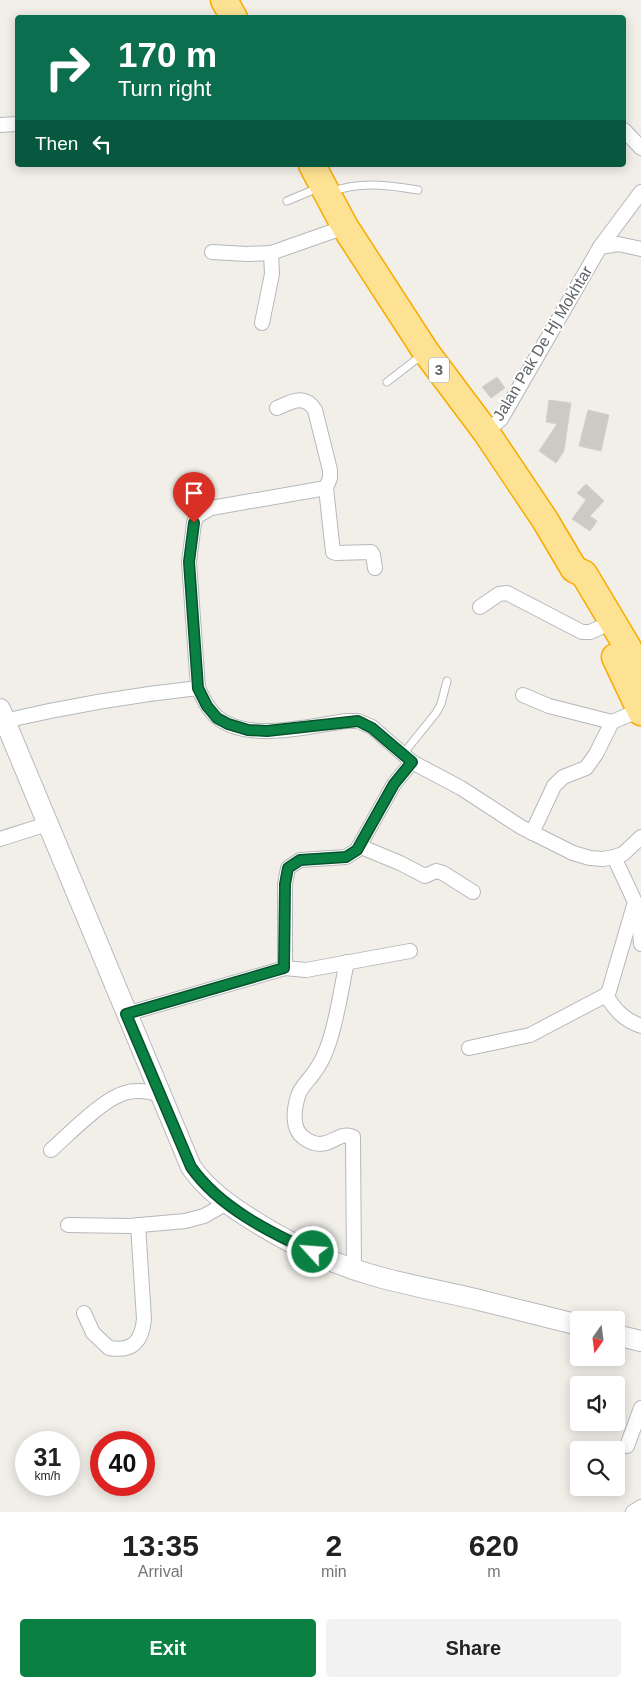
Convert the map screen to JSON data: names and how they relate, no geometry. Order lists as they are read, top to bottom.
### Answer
{
  "streets": {
    "highway": ["3"],
    "street": ["Jalan Pak De Hj Mokhtar"]
  },
  "crossings": [
    ["Jalan Pak De Hj Mokhtar", "3"]
  ],
  "north": "bottom",
  "page": {
    "turn": ["170 m", "Turn right"],
    "then": "Then",
    "speed": "31 km/h",
    "limit": "40",
    "eta": [
      "13:35",
      "Arrival",
      "2",
      "min",
      "620",
      "m"
    ],
    "buttons": ["Exit", "Share"]
  }
}
